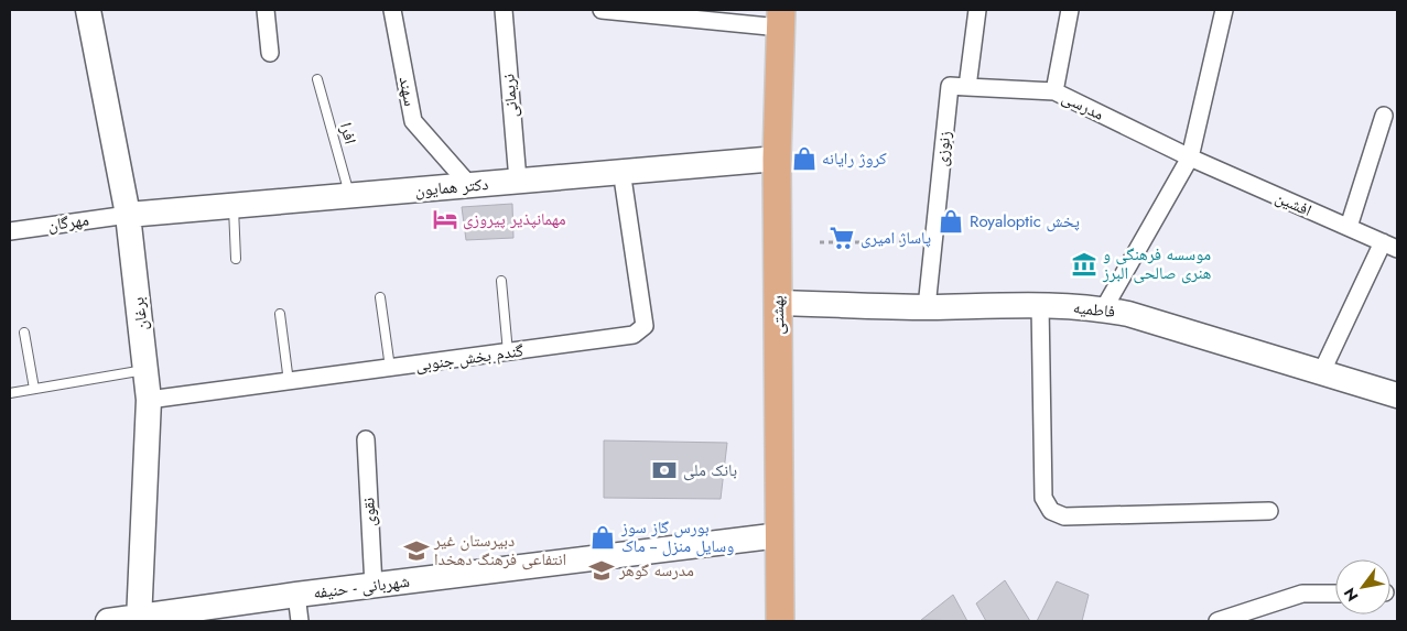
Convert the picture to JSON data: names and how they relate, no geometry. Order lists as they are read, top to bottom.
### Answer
{
  "streets": {
    "main road": [
      "دکتر همایون",
      "فاطمیه",
      "برغان",
      "بهشتی",
      "شهربانی - حنیفه"
    ],
    "street": [
      "سهند",
      "نریمانی",
      "مدرسی",
      "زنوزی",
      "افشین",
      "مهرگان",
      "گندم بخش جنوبی",
      "نقوی"
    ],
    "lane": ["افرا"]
  },
  "crossings": [
    ["سهند", "دکتر همایون"],
    ["نریمانی", "دکتر همایون"],
    ["مدرسی", "زنوزی"],
    ["مدرسی", "افشین"],
    ["افرا", "دکتر همایون"],
    ["زنوزی", "فاطمیه"],
    ["دکتر همایون", "مهرگان"],
    ["دکتر همایون", "برغان"],
    ["دکتر همایون", "بهشتی"],
    ["مهرگان", "برغان"],
    ["فاطمیه", "بهشتی"],
    ["برغان", "گندم بخش جنوبی"],
    ["برغان", "شهربانی - حنیفه"],
    ["بهشتی", "شهربانی - حنیفه"],
    ["نقوی", "شهربانی - حنیفه"]
  ],
  "places": {
    "shop": ["کروژ رایانه", "Royaloptic پخش", "بورس گاز سوز وسایل منزل -- ماک"],
    "hotel": ["مهمانپذیر پیروزی"],
    "supermarket": ["پاساژ امیری"],
    "museum": ["موسسه فرهنگی و هنری صالحی البرز"],
    "bank": ["بانک ملی"],
    "school or university": ["دبیرستان غیر انتفاعی فرهنگ دهخدا", "مدرسه گوهر"]
  },
  "north": "bottom left"
}
